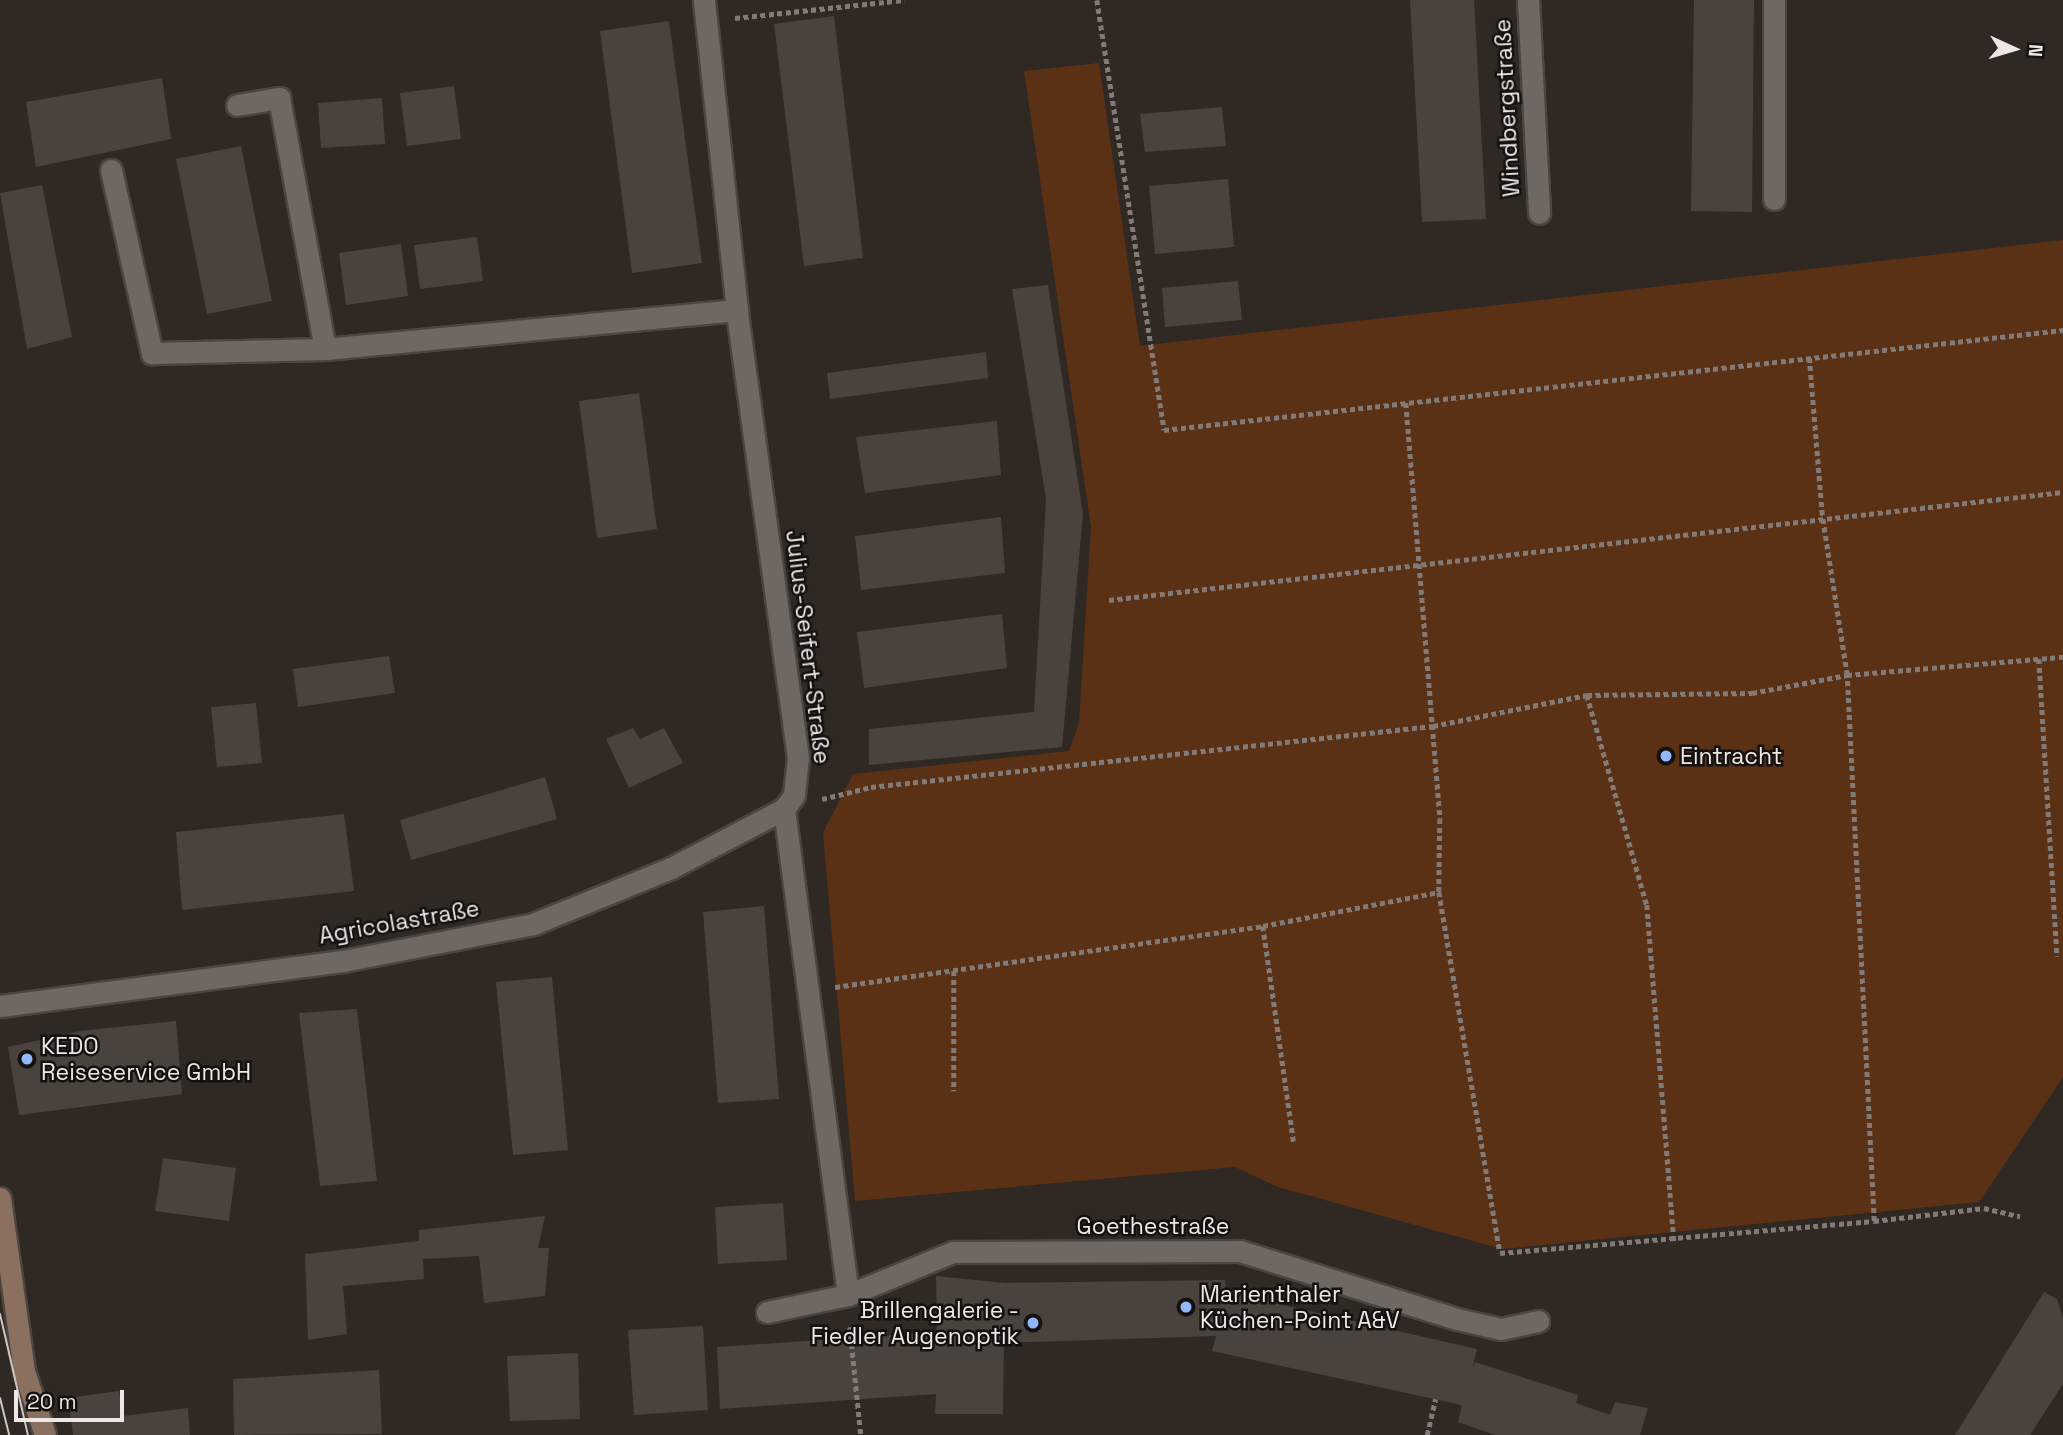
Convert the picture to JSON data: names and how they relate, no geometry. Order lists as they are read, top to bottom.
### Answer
{
  "streets": {
    "street": [
      "Windbergstraße",
      "Julius-Seifert-Straße",
      "Agricolastraße",
      "Goethestraße"
    ]
  },
  "crossings": [
    ["Julius-Seifert-Straße", "Agricolastraße"],
    ["Julius-Seifert-Straße", "Goethestraße"]
  ],
  "places": [
    "Eintracht",
    "KEDO Reiseservice GmbH",
    "Marienthaler Küchen-Point A&V",
    "Brillengalerie - Fiedler Augenoptik"
  ],
  "scale_bar": "20 m",
  "north": "right"
}
